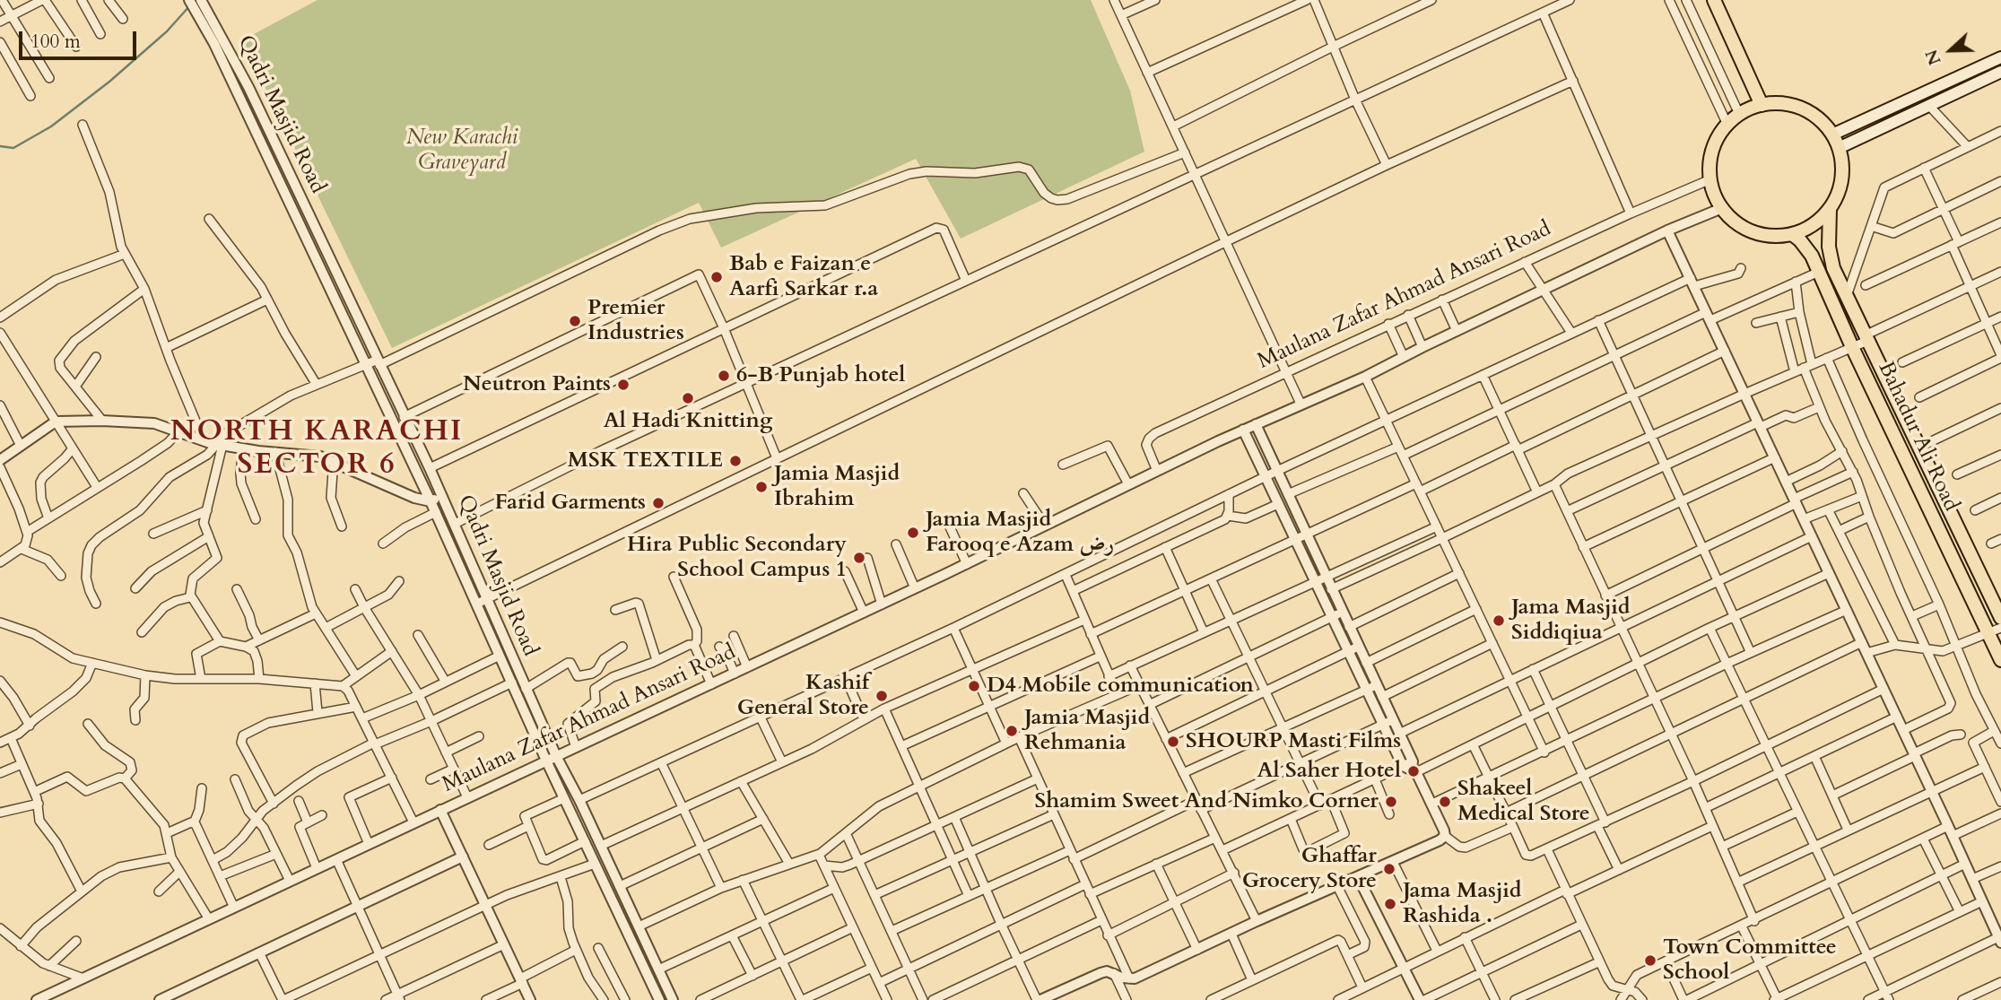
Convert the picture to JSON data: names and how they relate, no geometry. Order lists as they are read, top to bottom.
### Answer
{
  "streets": {
    "main road": ["Bahadur Ali Road"],
    "street": ["Qadri Masjid Road", "Maulana Zafar Ahmad Ansari Road"]
  },
  "crossings": [
    ["Qadri Masjid Road", "Maulana Zafar Ahmad Ansari Road"],
    ["Maulana Zafar Ahmad Ansari Road", "Bahadur Ali Road"]
  ],
  "districts": ["NORTH KARACHI SECTOR 6"],
  "parks": ["New Karachi Graveyard"],
  "places": [
    "Bab e Faizan e Aarfi Sarkar r.a",
    "Premier Industries",
    "6-B Punjab hotel",
    "Neutron Paints",
    "Al Hadi Knitting",
    "MSK TEXTILE",
    "Jamia Masjid Ibrahim",
    "Farid Garments",
    "Jamia Masjid Farooq e Azam رض",
    "Hira Public Secondary School Campus 1",
    "Jama Masjid Siddiqiua",
    "D4 Mobile communication",
    "Kashif General Store",
    "Jamia Masjid Rehmania",
    "SHOURP Masti Films",
    "Al Saher Hotel",
    "Shamim Sweet And Nimko Corner",
    "Shakeel Medical Store",
    "Ghaffar Grocery Store",
    "Jama Masjid Rashida .",
    "Town Committee School"
  ],
  "scale_bar": "100 m",
  "north": "left"
}
